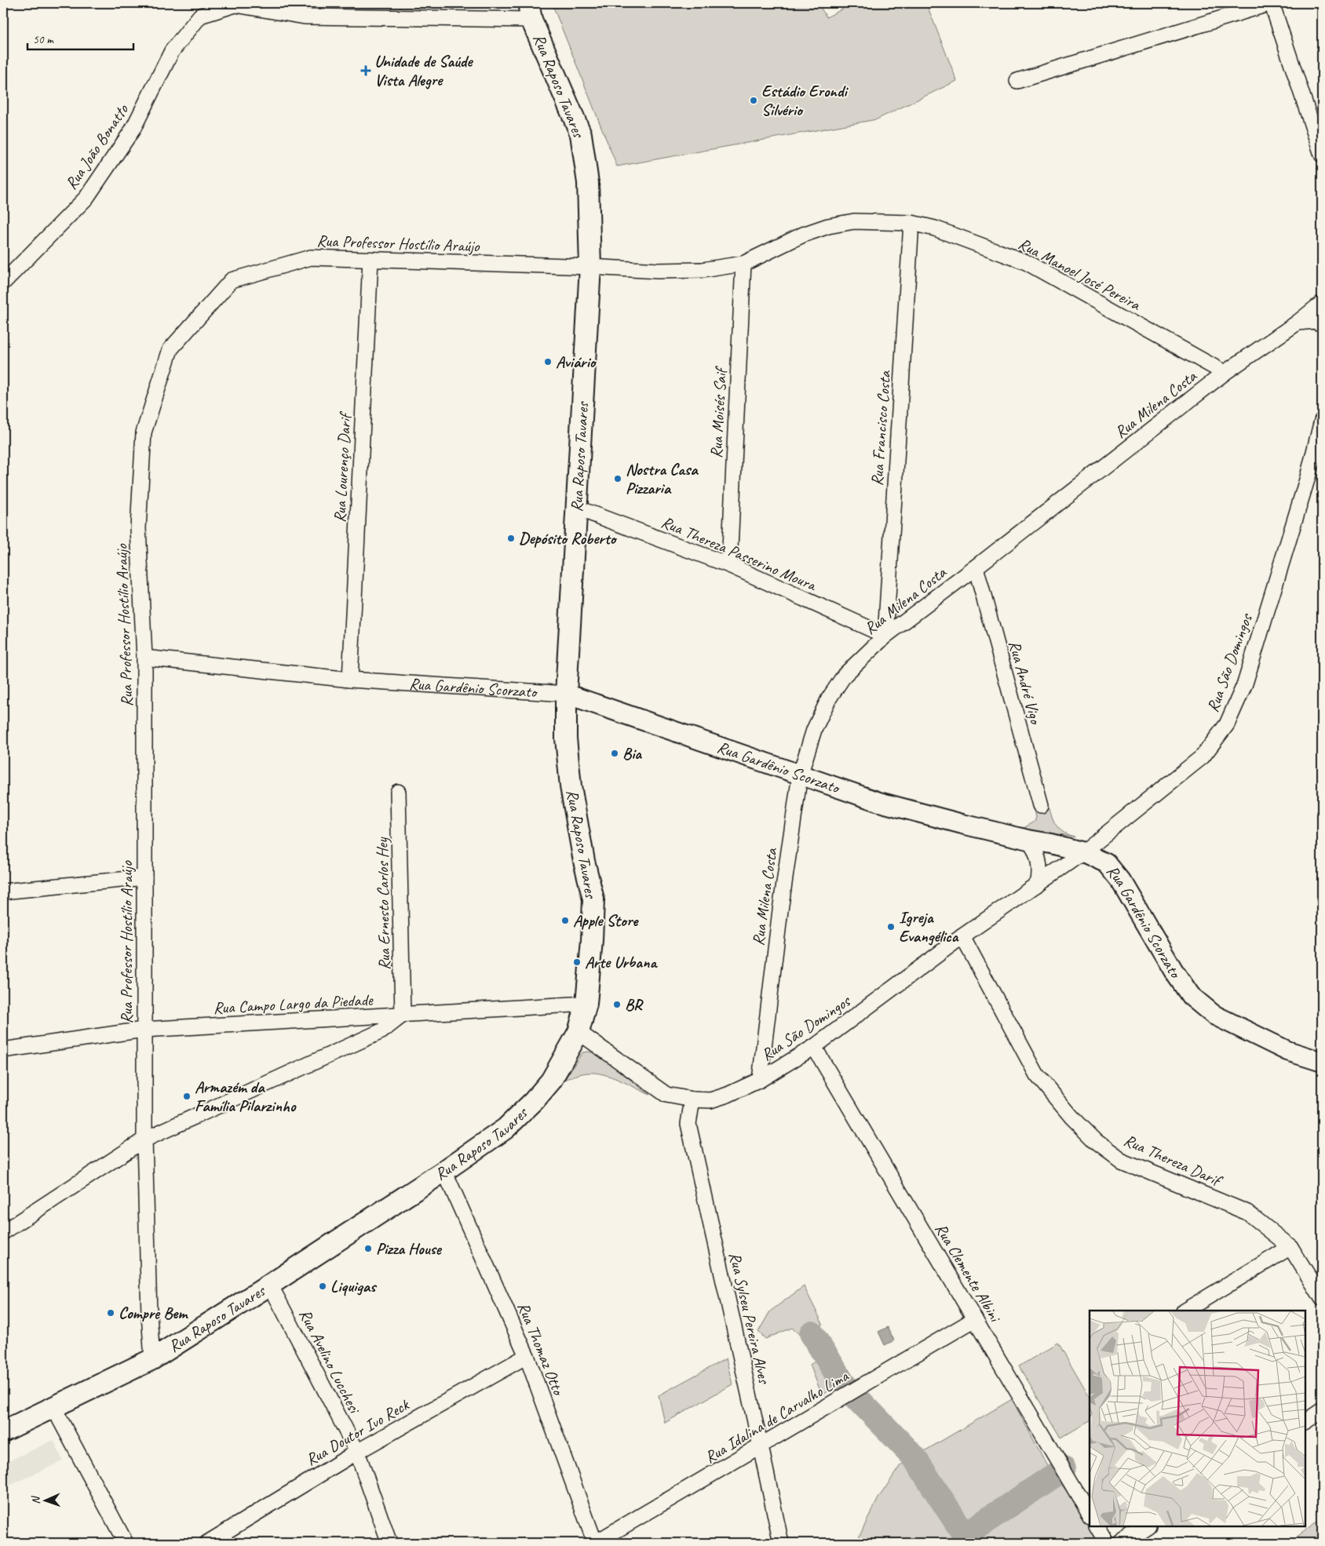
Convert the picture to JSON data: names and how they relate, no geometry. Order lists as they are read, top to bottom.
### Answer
{
  "streets": {
    "main road": ["Rua Raposo Tavares"],
    "street": [
      "Rua João Bonatto",
      "Rua Professor Hostílio Araújo",
      "Rua Manoel José Pereira",
      "Rua Milena Costa",
      "Rua Moisés Saif",
      "Rua Francisco Costa",
      "Rua Lourenço Darif",
      "Rua Thereza Passerino Moura",
      "Rua São Domingos",
      "Rua André Vigo",
      "Rua Gardênio Scorzato",
      "Rua Ernesto Carlos Hey",
      "Rua Campo Largo da Piedade",
      "Rua Thereza Darif",
      "Rua Clemente Albini",
      "Rua Sylseu Pereira Alves",
      "Rua Thomaz Otto",
      "Rua Avelino Lucchesi",
      "Rua Idalina de Carvalho Lima",
      "Rua Doutor Ivo Reck"
    ]
  },
  "crossings": [
    ["Rua Raposo Tavares", "Rua Professor Hostílio Araújo"],
    ["Rua Raposo Tavares", "Rua Manoel José Pereira"],
    ["Rua Raposo Tavares", "Rua Thereza Passerino Moura"],
    ["Rua Raposo Tavares", "Rua São Domingos"],
    ["Rua Raposo Tavares", "Rua Gardênio Scorzato"],
    ["Rua Raposo Tavares", "Rua Campo Largo da Piedade"],
    ["Rua Raposo Tavares", "Rua Thomaz Otto"],
    ["Rua Raposo Tavares", "Rua Avelino Lucchesi"],
    ["Rua Professor Hostílio Araújo", "Rua Manoel José Pereira"],
    ["Rua Professor Hostílio Araújo", "Rua Lourenço Darif"],
    ["Rua Professor Hostílio Araújo", "Rua Gardênio Scorzato"],
    ["Rua Professor Hostílio Araújo", "Rua Campo Largo da Piedade"],
    ["Rua Manoel José Pereira", "Rua Milena Costa"],
    ["Rua Manoel José Pereira", "Rua Moisés Saif"],
    ["Rua Manoel José Pereira", "Rua Francisco Costa"],
    ["Rua Milena Costa", "Rua Francisco Costa"],
    ["Rua Milena Costa", "Rua Thereza Passerino Moura"],
    ["Rua Milena Costa", "Rua São Domingos"],
    ["Rua Milena Costa", "Rua André Vigo"],
    ["Rua Milena Costa", "Rua Gardênio Scorzato"],
    ["Rua Moisés Saif", "Rua Thereza Passerino Moura"],
    ["Rua Francisco Costa", "Rua Thereza Passerino Moura"],
    ["Rua Lourenço Darif", "Rua Gardênio Scorzato"],
    ["Rua São Domingos", "Rua Gardênio Scorzato"],
    ["Rua São Domingos", "Rua Thereza Darif"],
    ["Rua São Domingos", "Rua Clemente Albini"],
    ["Rua São Domingos", "Rua Sylseu Pereira Alves"],
    ["Rua Ernesto Carlos Hey", "Rua Campo Largo da Piedade"],
    ["Rua Clemente Albini", "Rua Idalina de Carvalho Lima"],
    ["Rua Sylseu Pereira Alves", "Rua Idalina de Carvalho Lima"],
    ["Rua Thomaz Otto", "Rua Idalina de Carvalho Lima"],
    ["Rua Thomaz Otto", "Rua Doutor Ivo Reck"],
    ["Rua Avelino Lucchesi", "Rua Doutor Ivo Reck"]
  ],
  "places": {
    "health": ["Unidade de Saúde Vista Alegre"],
    "other": [
      "Estádio Erondi Silvério",
      "Aviário",
      "Nostra Casa Pizzaria",
      "Depósito Roberto",
      "Bia",
      "Apple Store",
      "Igreja Evangélica",
      "Arte Urbana",
      "BR",
      "Armazém da Família Pilarzinho",
      "Pizza House",
      "Liquigas",
      "Compre Bem"
    ]
  },
  "scale_bar": "50 m",
  "north": "left"
}
